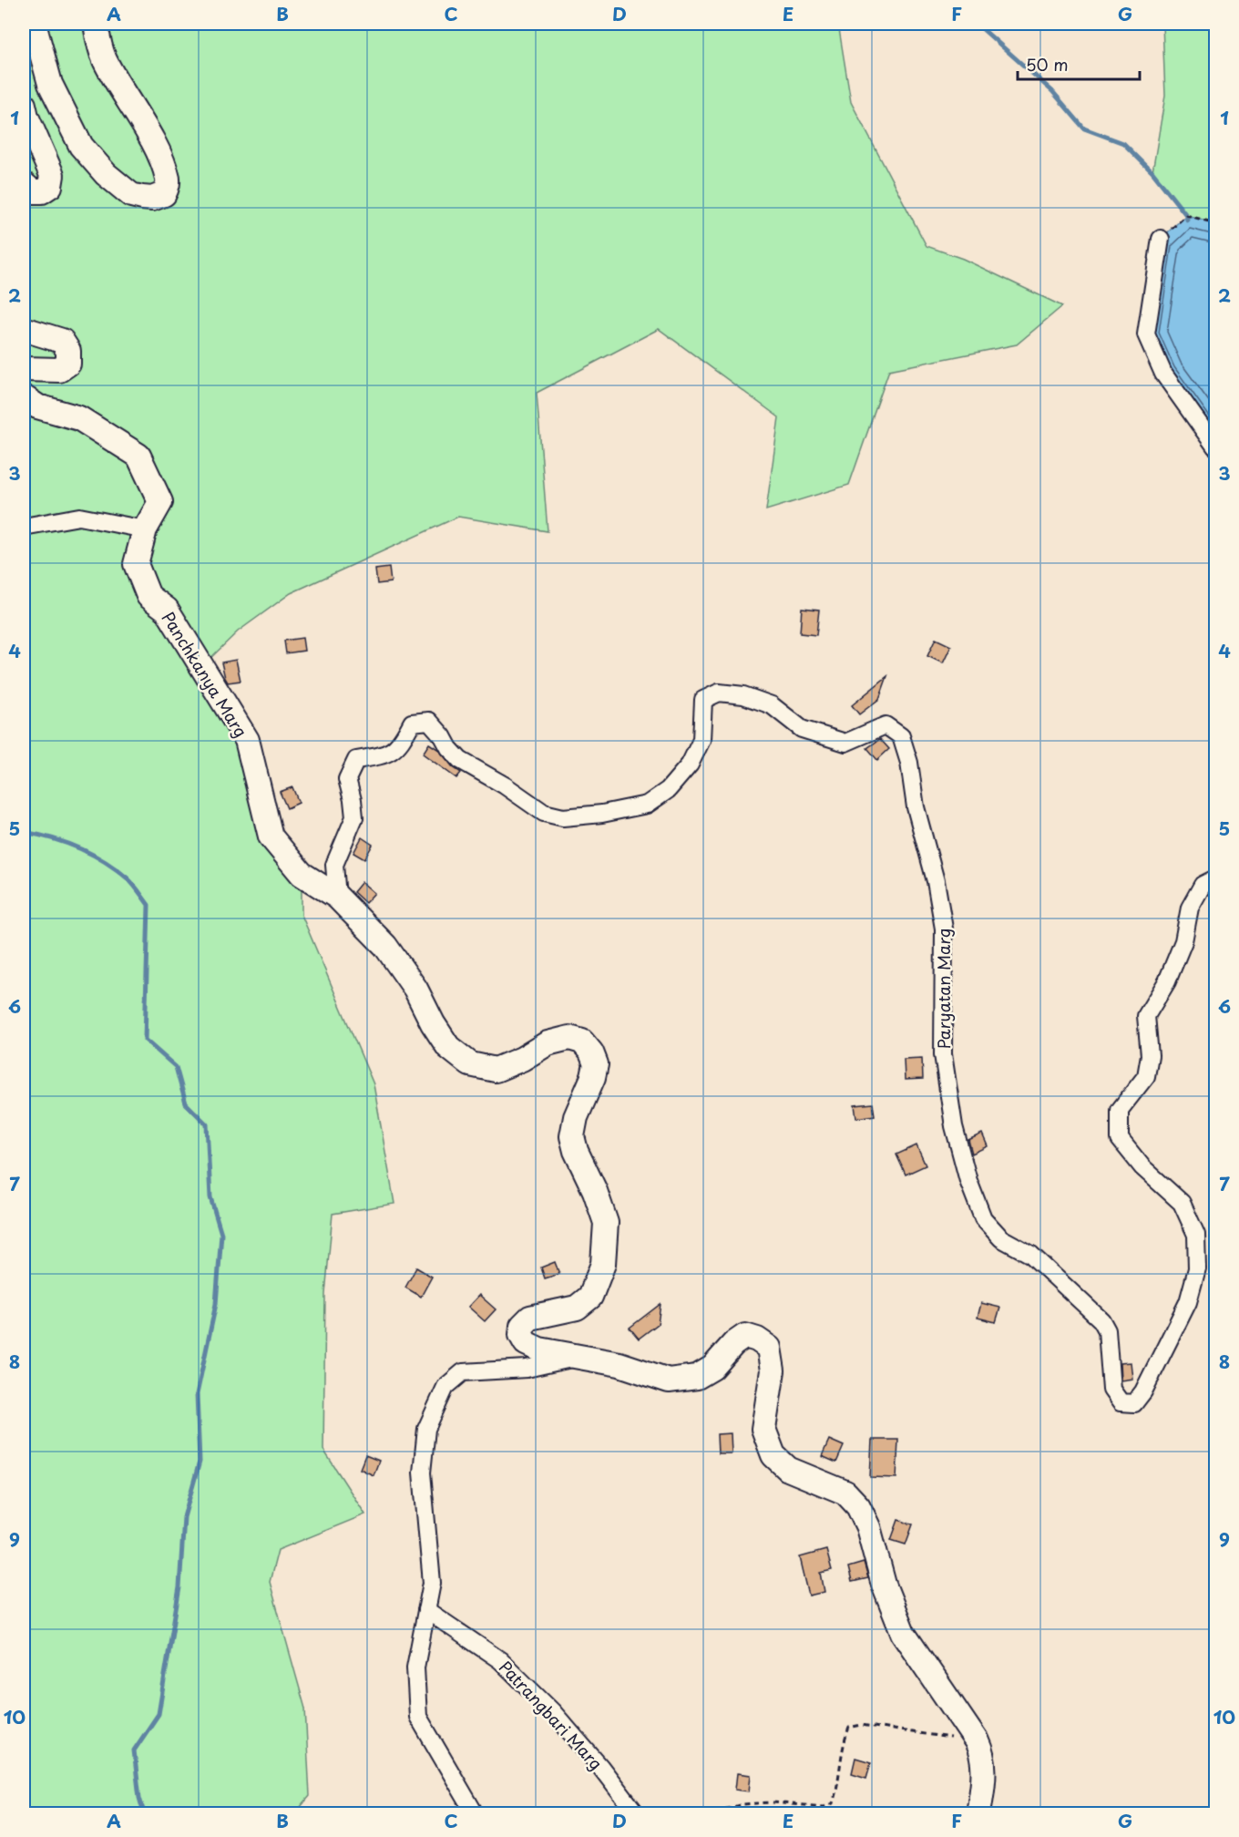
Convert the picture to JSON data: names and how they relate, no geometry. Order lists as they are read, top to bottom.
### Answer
{
  "streets": {
    "street": ["Panchkanya Marg", "Paryatan Marg", "Patrangbari Marg"]
  },
  "crossings": [
    ["Panchkanya Marg", "Paryatan Marg"]
  ],
  "scale_bar": "50 m",
  "grid": {
    "columns": [
      "A",
      "B",
      "C",
      "D",
      "E",
      "F",
      "G"
    ],
    "rows": [
      "1",
      "2",
      "3",
      "4",
      "5",
      "6",
      "7",
      "8",
      "9",
      "10"
    ]
  }
}
